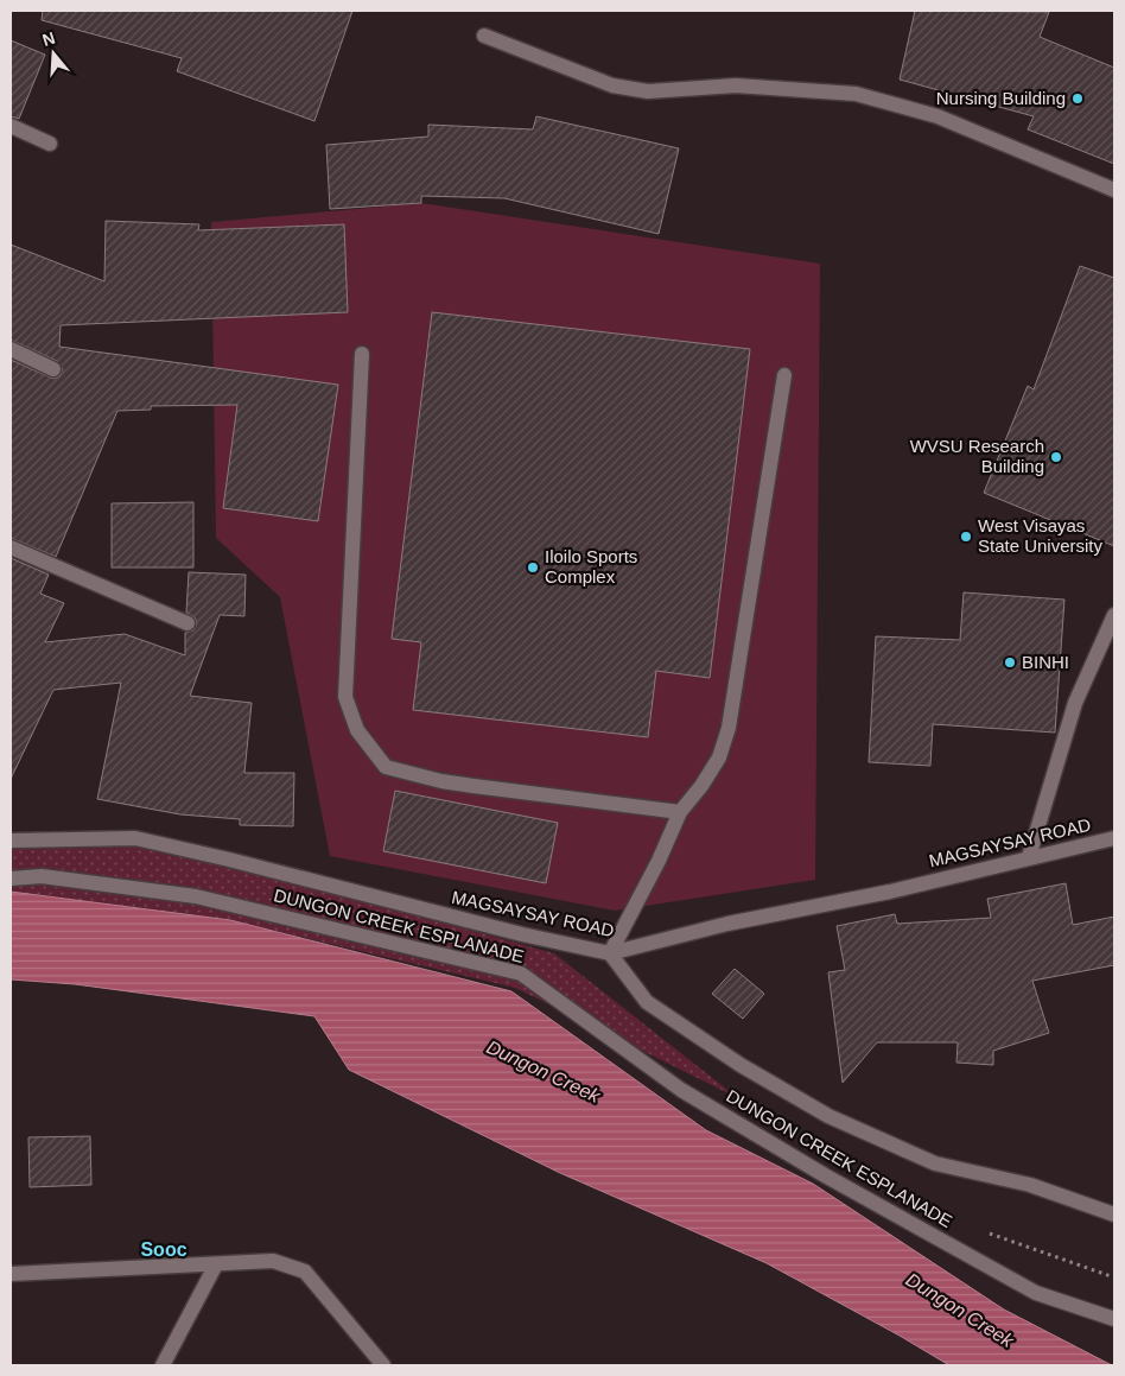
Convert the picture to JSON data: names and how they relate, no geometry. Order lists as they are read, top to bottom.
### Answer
{
  "streets": {
    "street": ["MAGSAYSAY ROAD", "DUNGON CREEK ESPLANADE"]
  },
  "districts": ["Sooc"],
  "water": ["Dungon Creek"],
  "places": [
    "Nursing Building",
    "WVSU Research Building",
    "West Visayas State University",
    "Iloilo Sports Complex",
    "BINHI"
  ],
  "north": "top"
}
